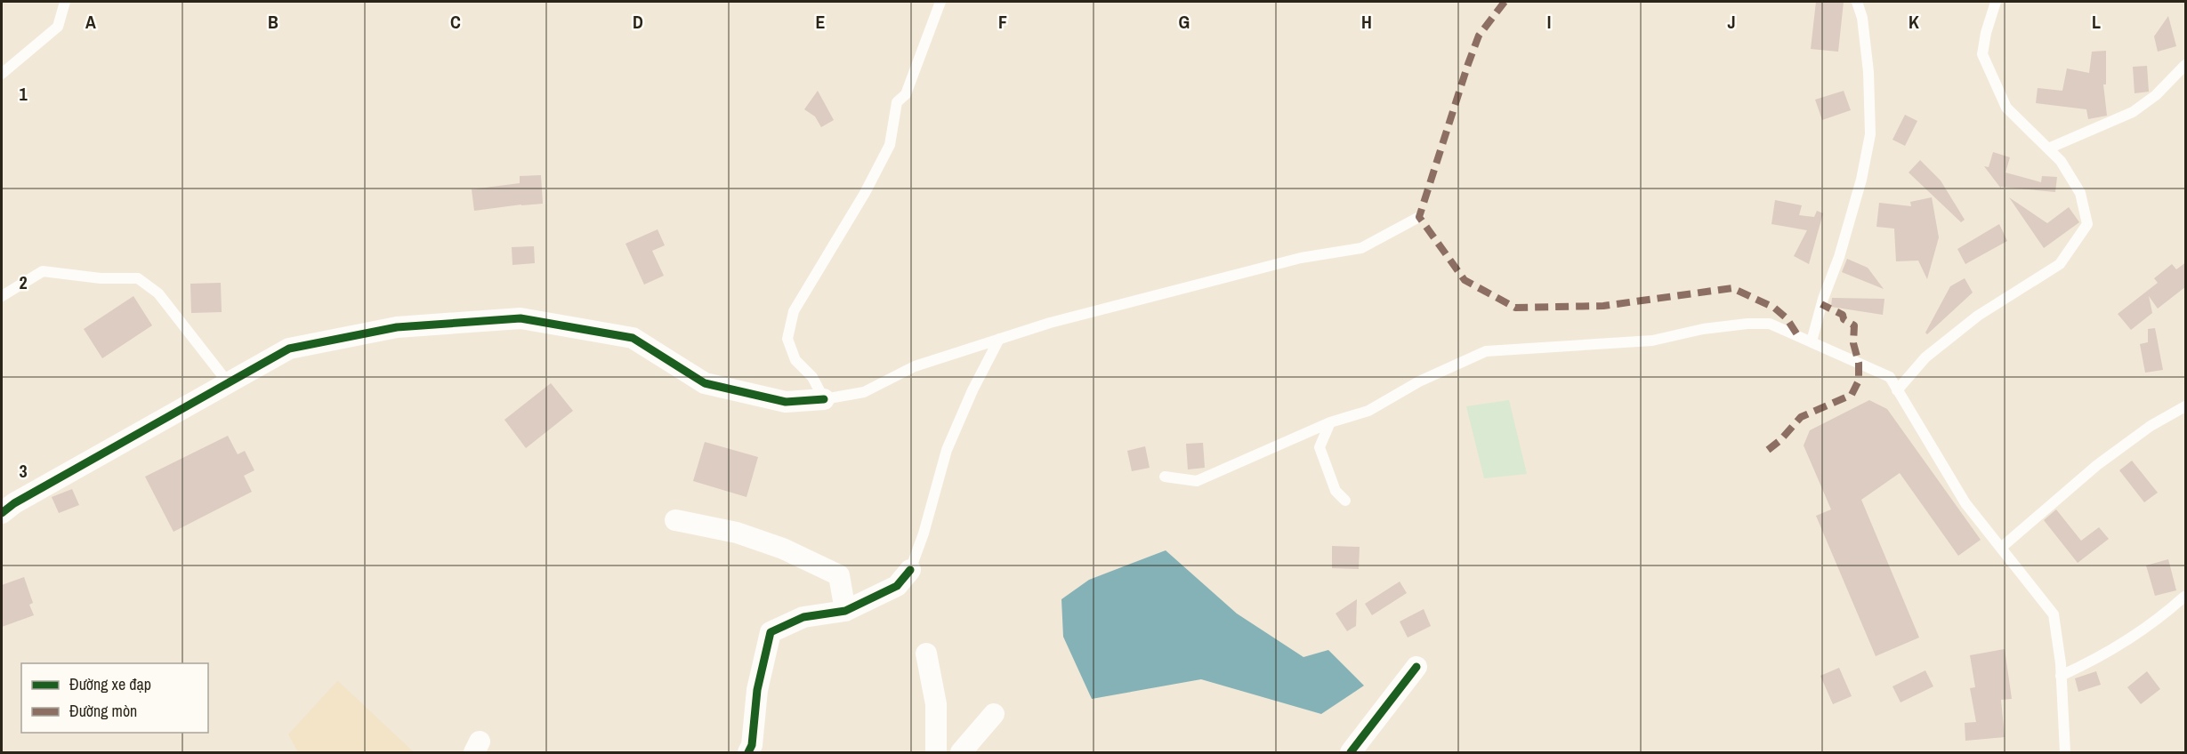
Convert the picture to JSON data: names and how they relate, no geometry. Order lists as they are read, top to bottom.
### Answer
{
  "legend": ["Đường xe đạp", "Đường mòn"],
  "grid": {
    "columns": [
      "A",
      "B",
      "C",
      "D",
      "E",
      "F",
      "G",
      "H",
      "I",
      "J",
      "K",
      "L"
    ],
    "rows": ["1", "2", "3"]
  }
}
